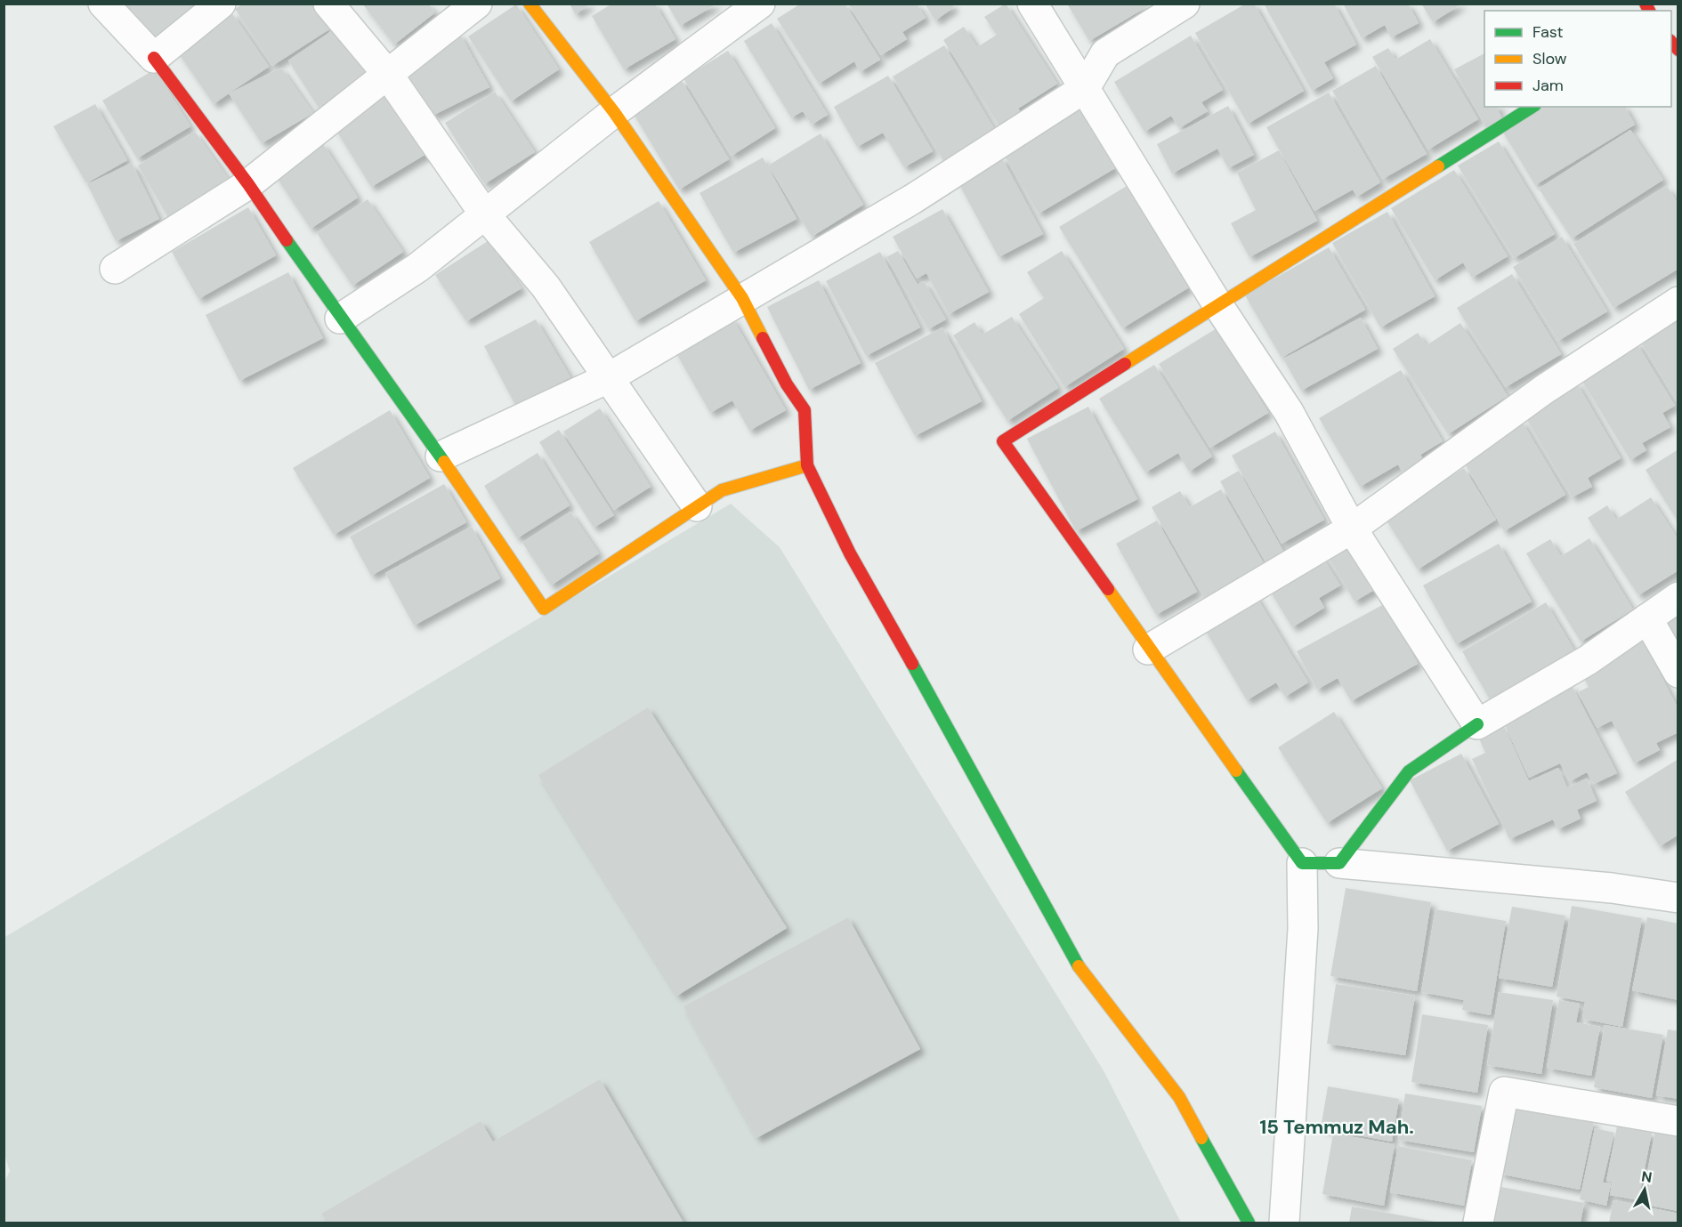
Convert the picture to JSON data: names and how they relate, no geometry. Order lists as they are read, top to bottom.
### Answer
{
  "districts": ["15 Temmuz Mah."],
  "legend": ["Fast", "Slow", "Jam"],
  "north": "top"
}
